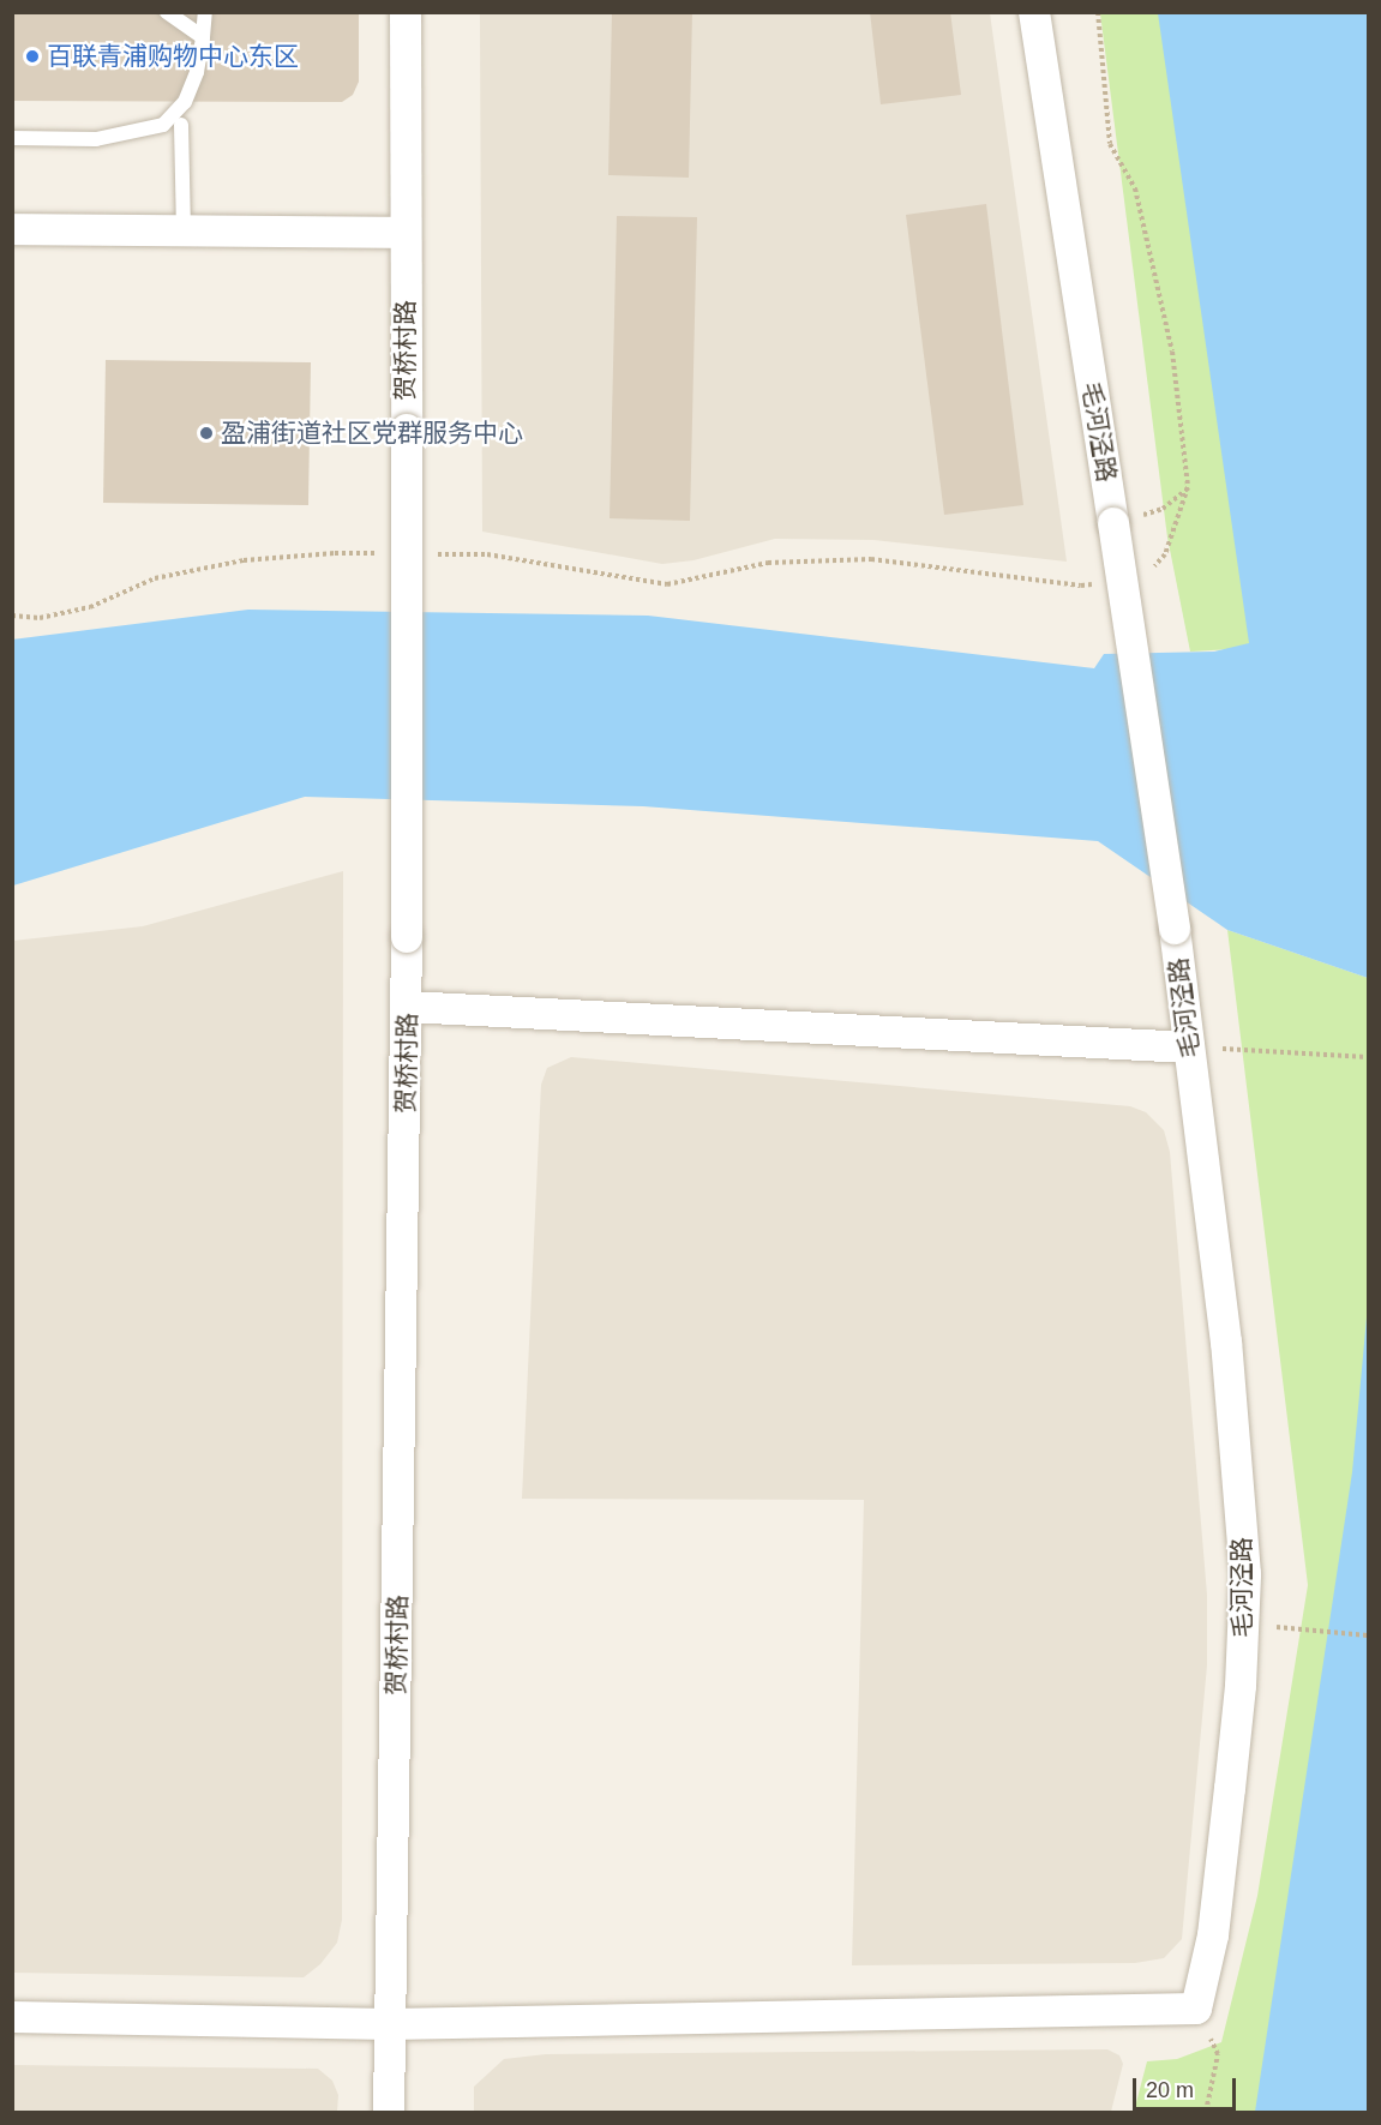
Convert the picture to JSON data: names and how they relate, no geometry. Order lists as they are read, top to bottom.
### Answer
{
  "streets": {
    "street": ["贺桥村路", "毛河泾路"]
  },
  "places": ["百联青浦购物中心东区", "盈浦街道社区党群服务中心"],
  "scale_bar": "20 m"
}
